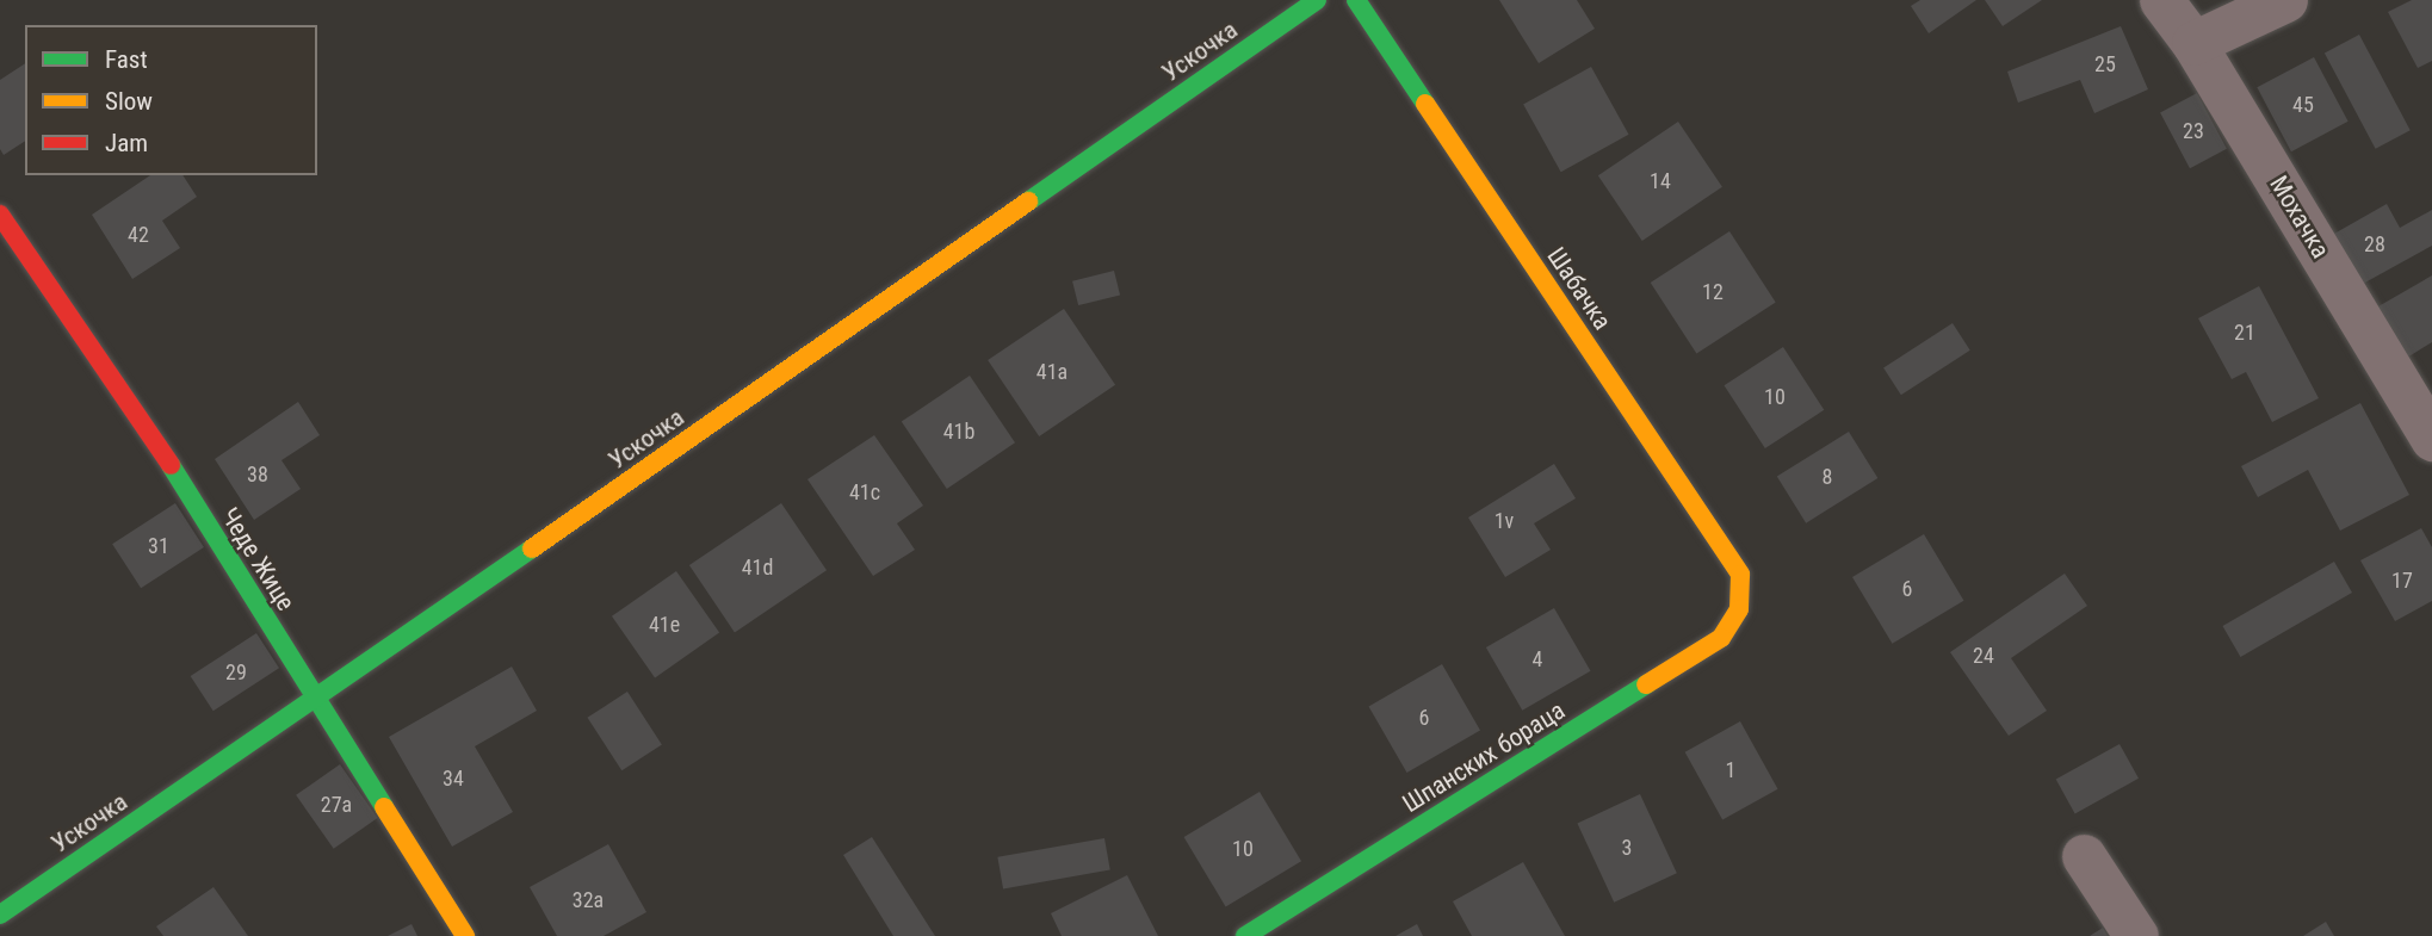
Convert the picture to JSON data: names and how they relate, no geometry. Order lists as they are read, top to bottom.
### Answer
{
  "streets": {
    "street": [
      "Ускочка",
      "Мохачка",
      "Шабачка",
      "Чеде Жице",
      "Шпанских бораца"
    ]
  },
  "crossings": [
    ["Ускочка", "Чеде Жице"],
    ["Шабачка", "Шпанских бораца"]
  ],
  "house_numbers": [
    "25",
    "45",
    "23",
    "14",
    "42",
    "28",
    "12",
    "21",
    "41a",
    "10",
    "41b",
    "38",
    "8",
    "41c",
    "1v",
    "31",
    "41d",
    "17",
    "6",
    "41e",
    "24",
    "4",
    "29",
    "6",
    "1",
    "34",
    "27a",
    "3",
    "10",
    "32a"
  ],
  "legend": ["Fast", "Slow", "Jam"]
}
